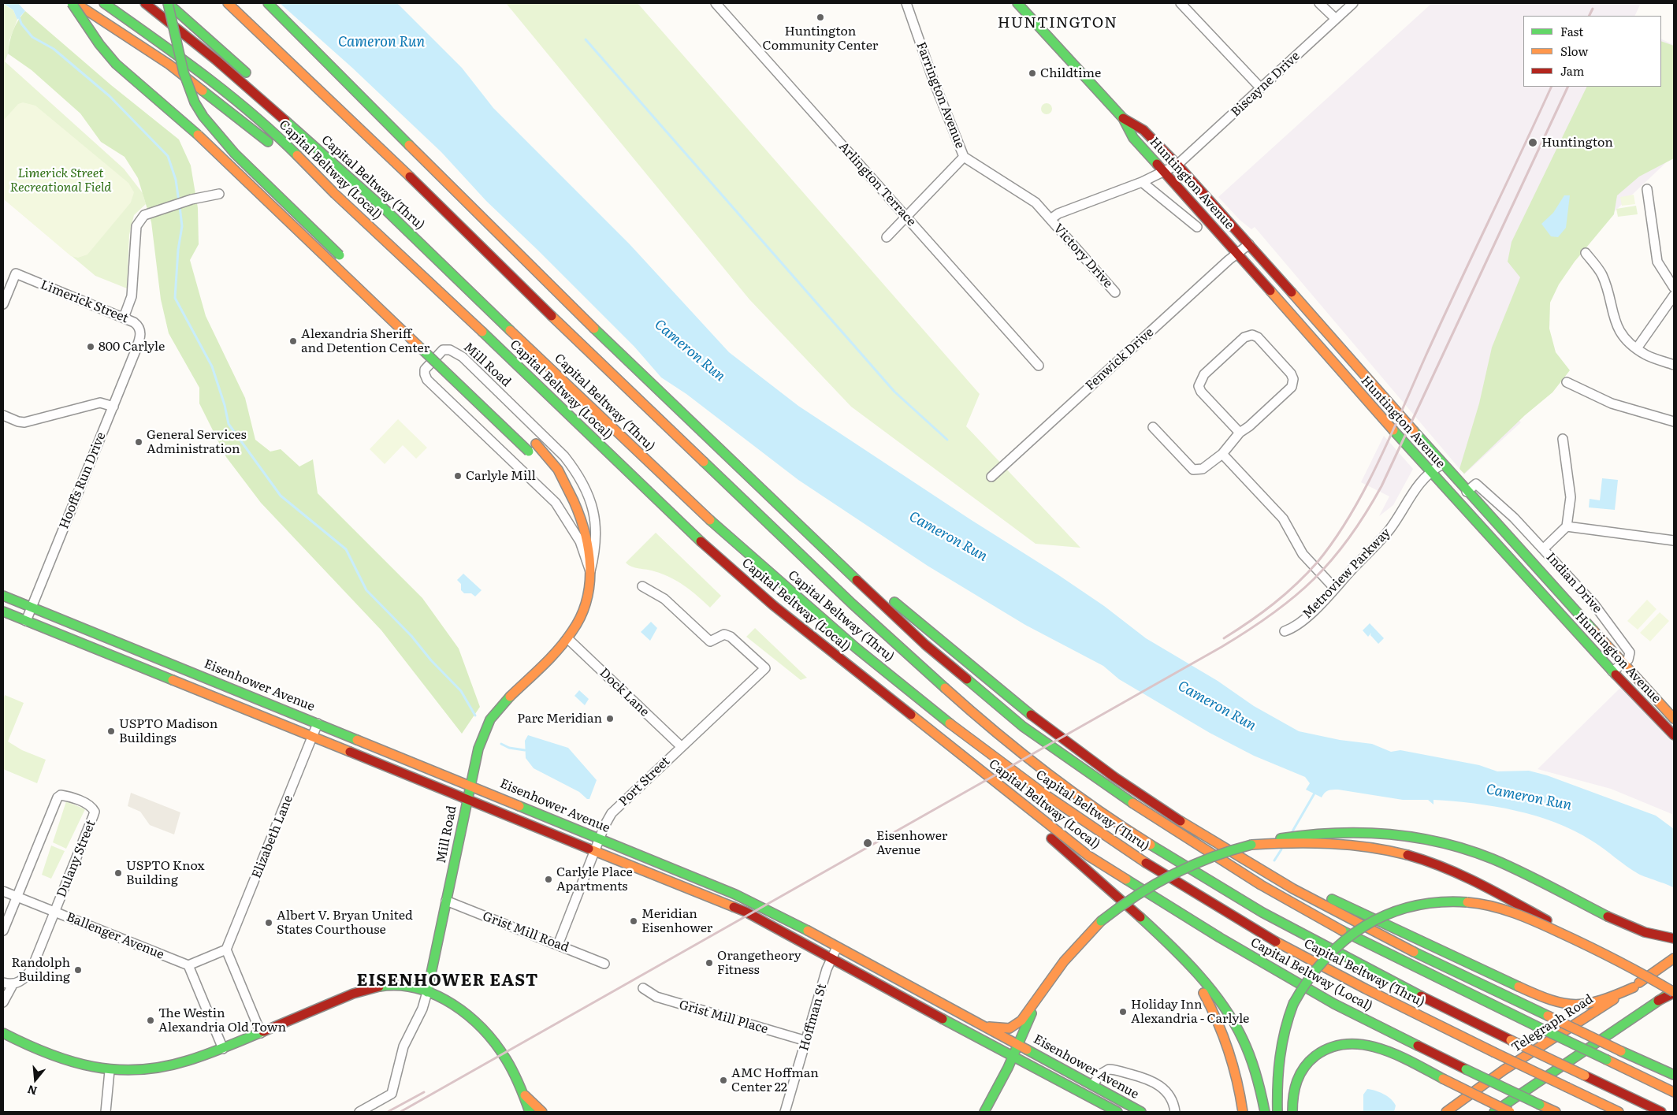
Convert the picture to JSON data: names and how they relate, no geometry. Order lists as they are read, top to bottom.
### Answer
{
  "streets": {
    "main road": [
      "Capital Beltway (Local)",
      "Capital Beltway (Thru)",
      "Huntington Avenue",
      "Mill Road",
      "Eisenhower Avenue",
      "Telegraph Road"
    ],
    "street": [
      "Biscayne Drive",
      "Farrington Avenue",
      "Arlington Terrace",
      "Victory Drive",
      "Limerick Street",
      "Fenwick Drive",
      "Hooffs Run Drive",
      "Metroview Parkway",
      "Indian Drive",
      "Dock Lane",
      "Port Street",
      "Elizabeth Lane",
      "Dulany Street",
      "Grist Mill Road",
      "Ballenger Avenue",
      "Grist Mill Place",
      "Hoffman St"
    ]
  },
  "crossings": [
    ["Biscayne Drive", "Huntington Avenue"],
    ["Farrington Avenue", "Victory Drive"],
    ["Huntington Avenue", "Fenwick Drive"],
    ["Huntington Avenue", "Metroview Parkway"],
    ["Huntington Avenue", "Indian Drive"],
    ["Limerick Street", "Hooffs Run Drive"],
    ["Mill Road", "Eisenhower Avenue"],
    ["Mill Road", "Dock Lane"],
    ["Mill Road", "Grist Mill Road"],
    ["Hooffs Run Drive", "Eisenhower Avenue"],
    ["Eisenhower Avenue", "Port Street"],
    ["Eisenhower Avenue", "Elizabeth Lane"],
    ["Eisenhower Avenue", "Hoffman St"],
    ["Dock Lane", "Port Street"],
    ["Port Street", "Grist Mill Road"],
    ["Dulany Street", "Ballenger Avenue"],
    ["Grist Mill Place", "Hoffman St"]
  ],
  "districts": ["HUNTINGTON", "EISENHOWER EAST"],
  "water": ["Cameron Run"],
  "parks": ["Limerick Street Recreational Field"],
  "places": [
    "Huntington Community Center",
    "Childtime",
    "Huntington",
    "Alexandria Sheriff and Detention Center",
    "800 Carlyle",
    "General Services Administration",
    "Carlyle Mill",
    "Parc Meridian",
    "USPTO Madison Buildings",
    "Eisenhower Avenue",
    "USPTO Knox Building",
    "Carlyle Place Apartments",
    "Meridian Eisenhower",
    "Albert V. Bryan United States Courthouse",
    "Orangetheory Fitness",
    "Randolph Building",
    "Holiday Inn Alexandria - Carlyle",
    "The Westin Alexandria Old Town",
    "AMC Hoffman Center 22"
  ],
  "legend": ["Fast", "Slow", "Jam"],
  "north": "bottom"
}
